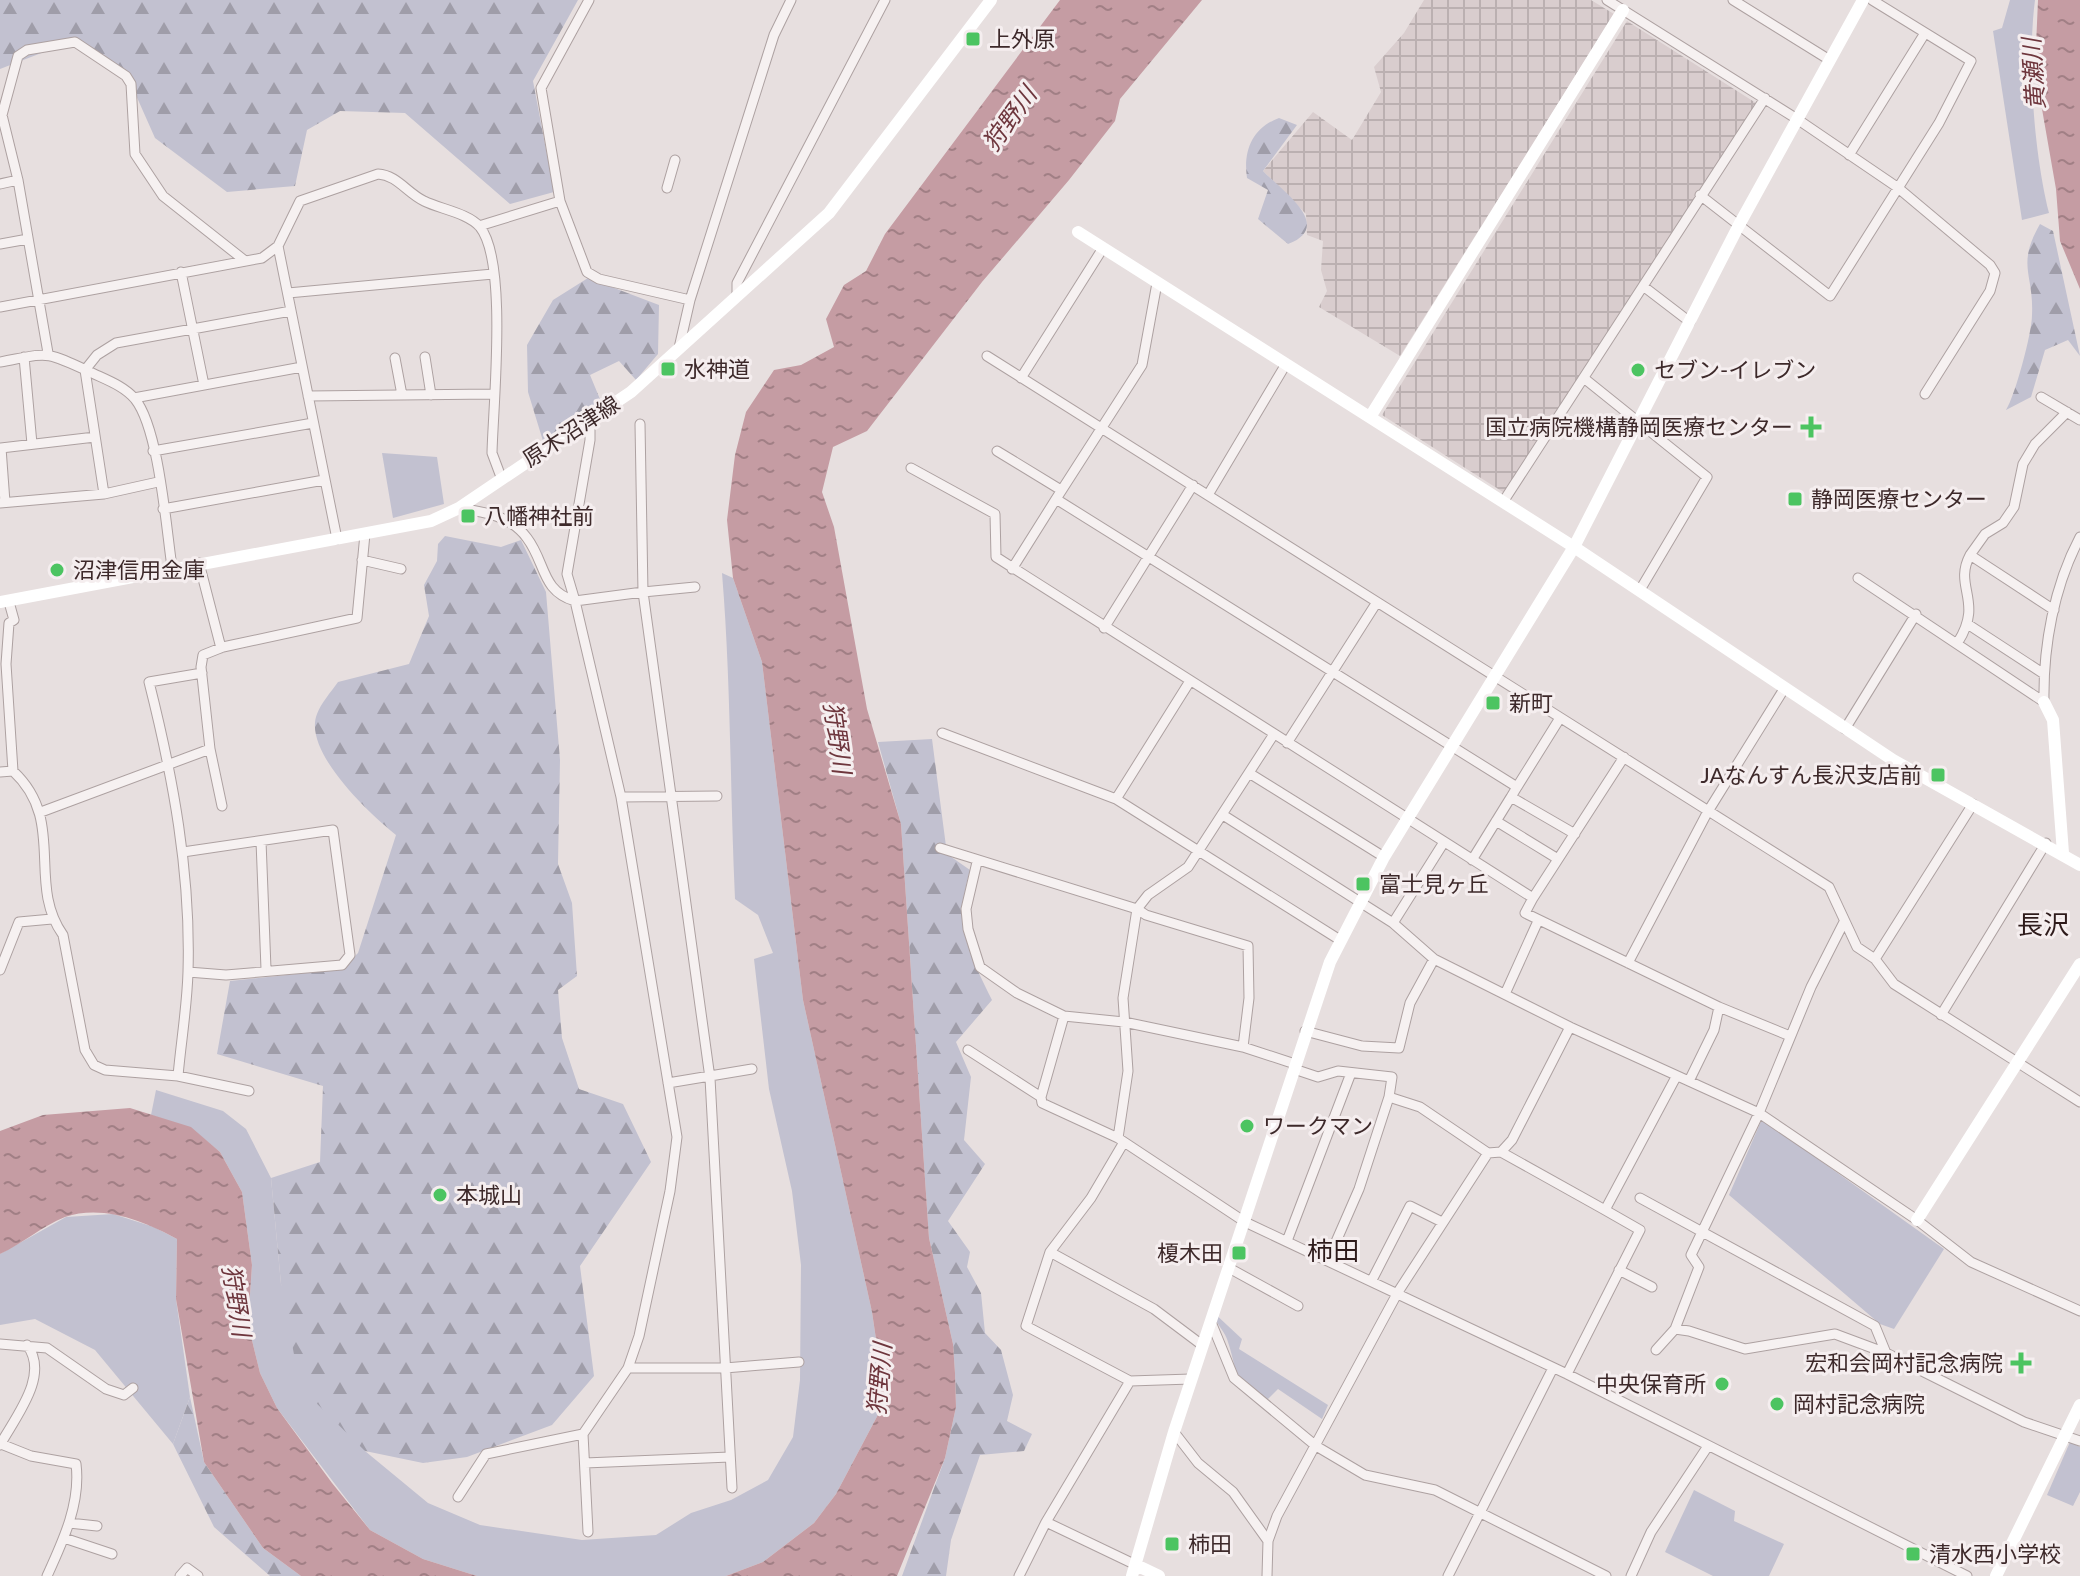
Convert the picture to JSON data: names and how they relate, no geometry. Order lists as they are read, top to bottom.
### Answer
{
  "streets": {
    "street": ["原木沼津線"]
  },
  "districts": ["長沢", "柿田"],
  "water": ["黄瀬川", "狩野川"],
  "places": {
    "transit": [
      "上外原",
      "水神道",
      "静岡医療センター",
      "八幡神社前",
      "新町",
      "JAなんすん長沢支店前",
      "富士見ヶ丘",
      "榎木田",
      "柿田",
      "清水西小学校"
    ],
    "other": [
      "セブン-イレブン",
      "沼津信用金庫",
      "ワークマン",
      "本城山",
      "中央保育所",
      "岡村記念病院"
    ],
    "health": ["国立病院機構静岡医療センター", "宏和会岡村記念病院"]
  }
}
